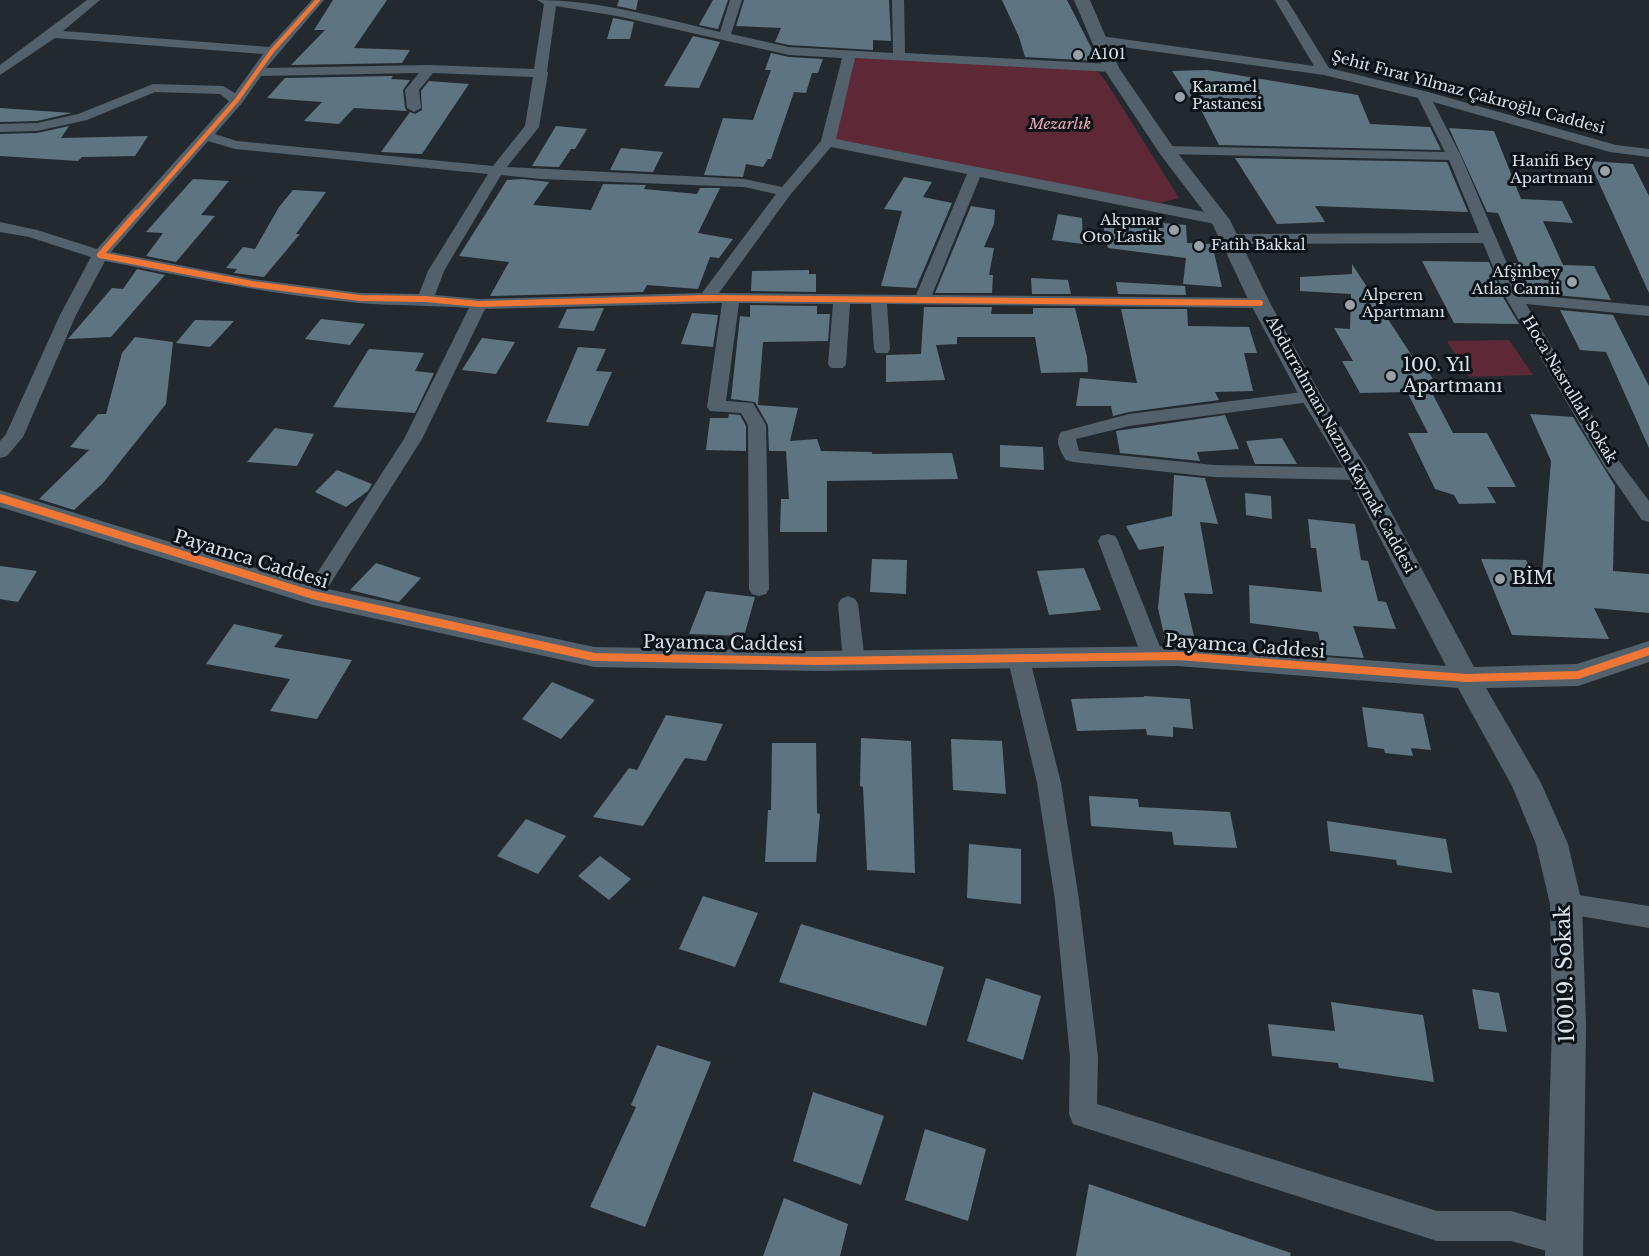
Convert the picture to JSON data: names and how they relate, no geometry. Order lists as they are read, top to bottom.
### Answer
{
  "streets": {
    "street": [
      "Şehit Fırat Yılmaz Çakıroğlu Caddesi",
      "Hoca Nasrullah Sokak",
      "Abdurrahman Nazım Kaynak Caddesi",
      "Payamca Caddesi",
      "10019. Sokak"
    ]
  },
  "crossings": [
    ["Şehit Fırat Yılmaz Çakıroğlu Caddesi", "Hoca Nasrullah Sokak"],
    ["Şehit Fırat Yılmaz Çakıroğlu Caddesi", "Abdurrahman Nazım Kaynak Caddesi"],
    ["Abdurrahman Nazım Kaynak Caddesi", "Payamca Caddesi"],
    ["Abdurrahman Nazım Kaynak Caddesi", "10019. Sokak"],
    ["Payamca Caddesi", "10019. Sokak"]
  ],
  "parks": ["Mezarlık"],
  "places": [
    "A101",
    "Karamel Pastanesi",
    "Hanifi Bey Apartmanı",
    "Akpınar Oto Lastik",
    "Fatih Bakkal",
    "Afşinbey Atlas Camii",
    "Alperen Apartmanı",
    "100. Yıl Apartmanı",
    "BİM"
  ]
}
